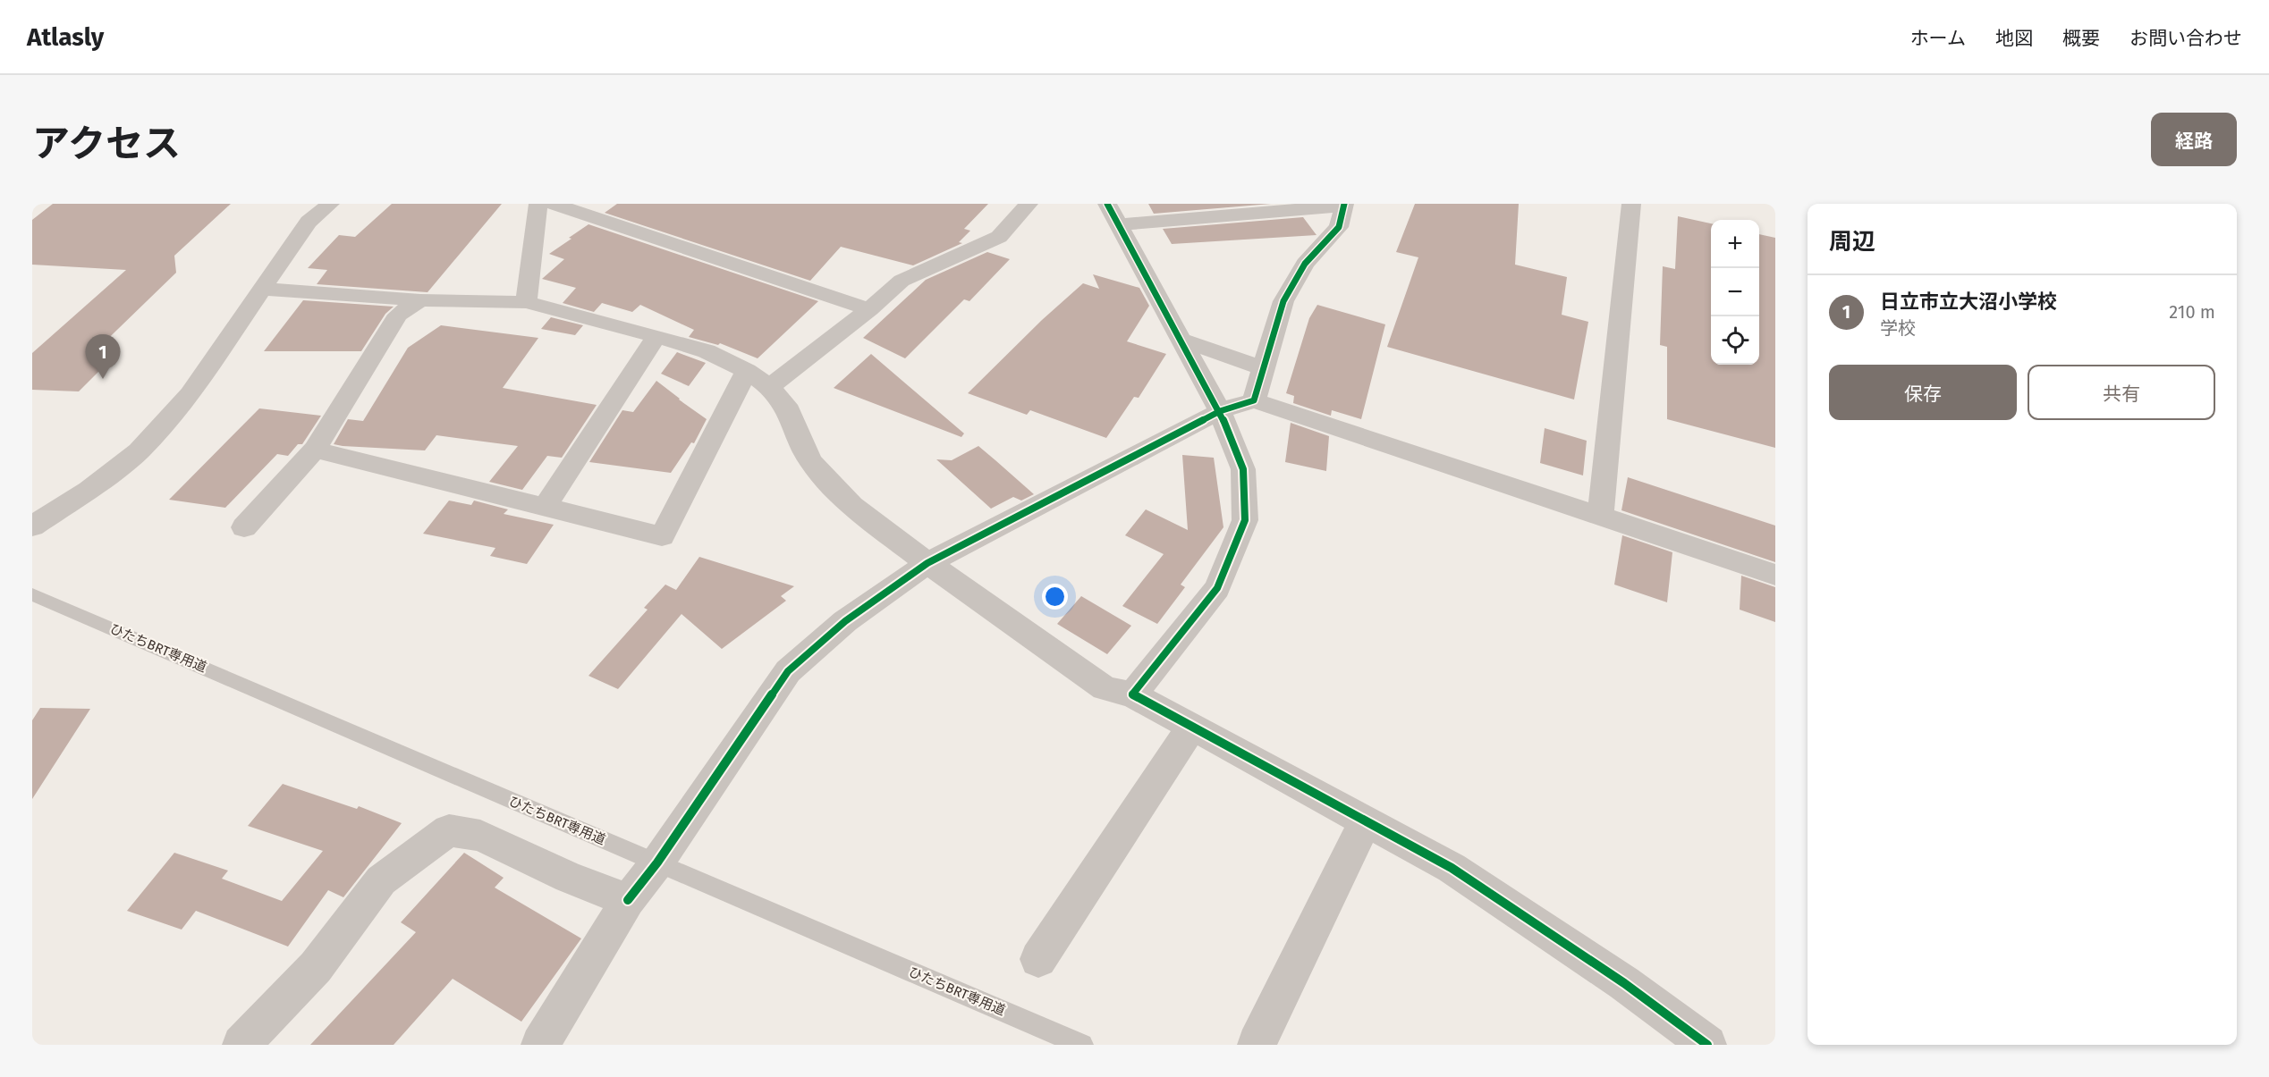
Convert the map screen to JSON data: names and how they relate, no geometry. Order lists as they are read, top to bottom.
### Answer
{
  "streets": {
    "lane": ["ひたちBRT専用道"]
  },
  "page": {
    "header": "Atlasly",
    "nav": [
      "ホーム",
      "地図",
      "概要",
      "お問い合わせ"
    ],
    "title": "アクセス",
    "buttons": [
      "経路",
      ["保存", "共有"]
    ],
    "heading": "周辺",
    "map_buttons": ["+", "−"],
    "list": [
      {
        "mark": "1",
        "name": "日立市立大沼小学校",
        "note": "学校",
        "value": "210 m"
      }
    ],
    "pins": "1"
  }
}
